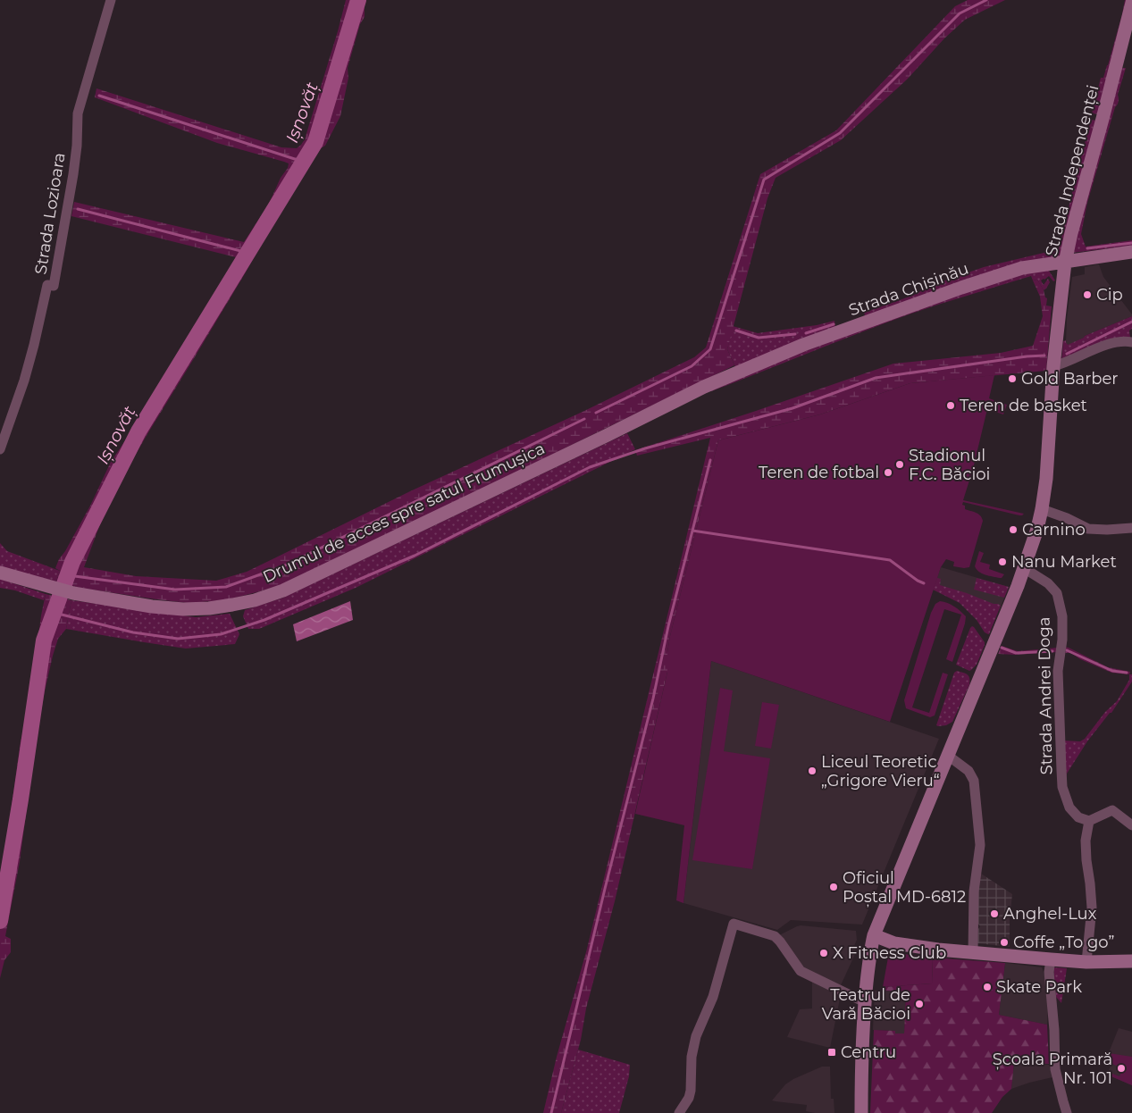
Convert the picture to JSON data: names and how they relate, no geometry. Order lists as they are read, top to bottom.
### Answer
{
  "streets": {
    "main road": ["Strada Independenței", "Strada Chișinău", "Drumul de acces spre satul Frumușica"],
    "street": ["Strada Lozioara", "Strada Andrei Doga"]
  },
  "crossings": [
    ["Strada Independenței", "Strada Chișinău"],
    ["Strada Independenței", "Strada Andrei Doga"],
    ["Strada Chișinău", "Drumul de acces spre satul Frumușica"]
  ],
  "water": ["Ișnovăț"],
  "places": {
    "other": [
      "Cip",
      "Gold Barber",
      "Teren de basket",
      "Stadionul F.C. Băcioi",
      "Teren de fotbal",
      "Carnino",
      "Nanu Market",
      "Liceul Teoretic „Grigore Vieru“",
      "Oficiul Poștal MD-6812",
      "Anghel-Lux",
      "Coffe „To go”",
      "X Fitness Club",
      "Skate Park",
      "Teatrul de Vară Băcioi",
      "Școala Primară Nr. 101"
    ],
    "transit": ["Centru"]
  }
}
